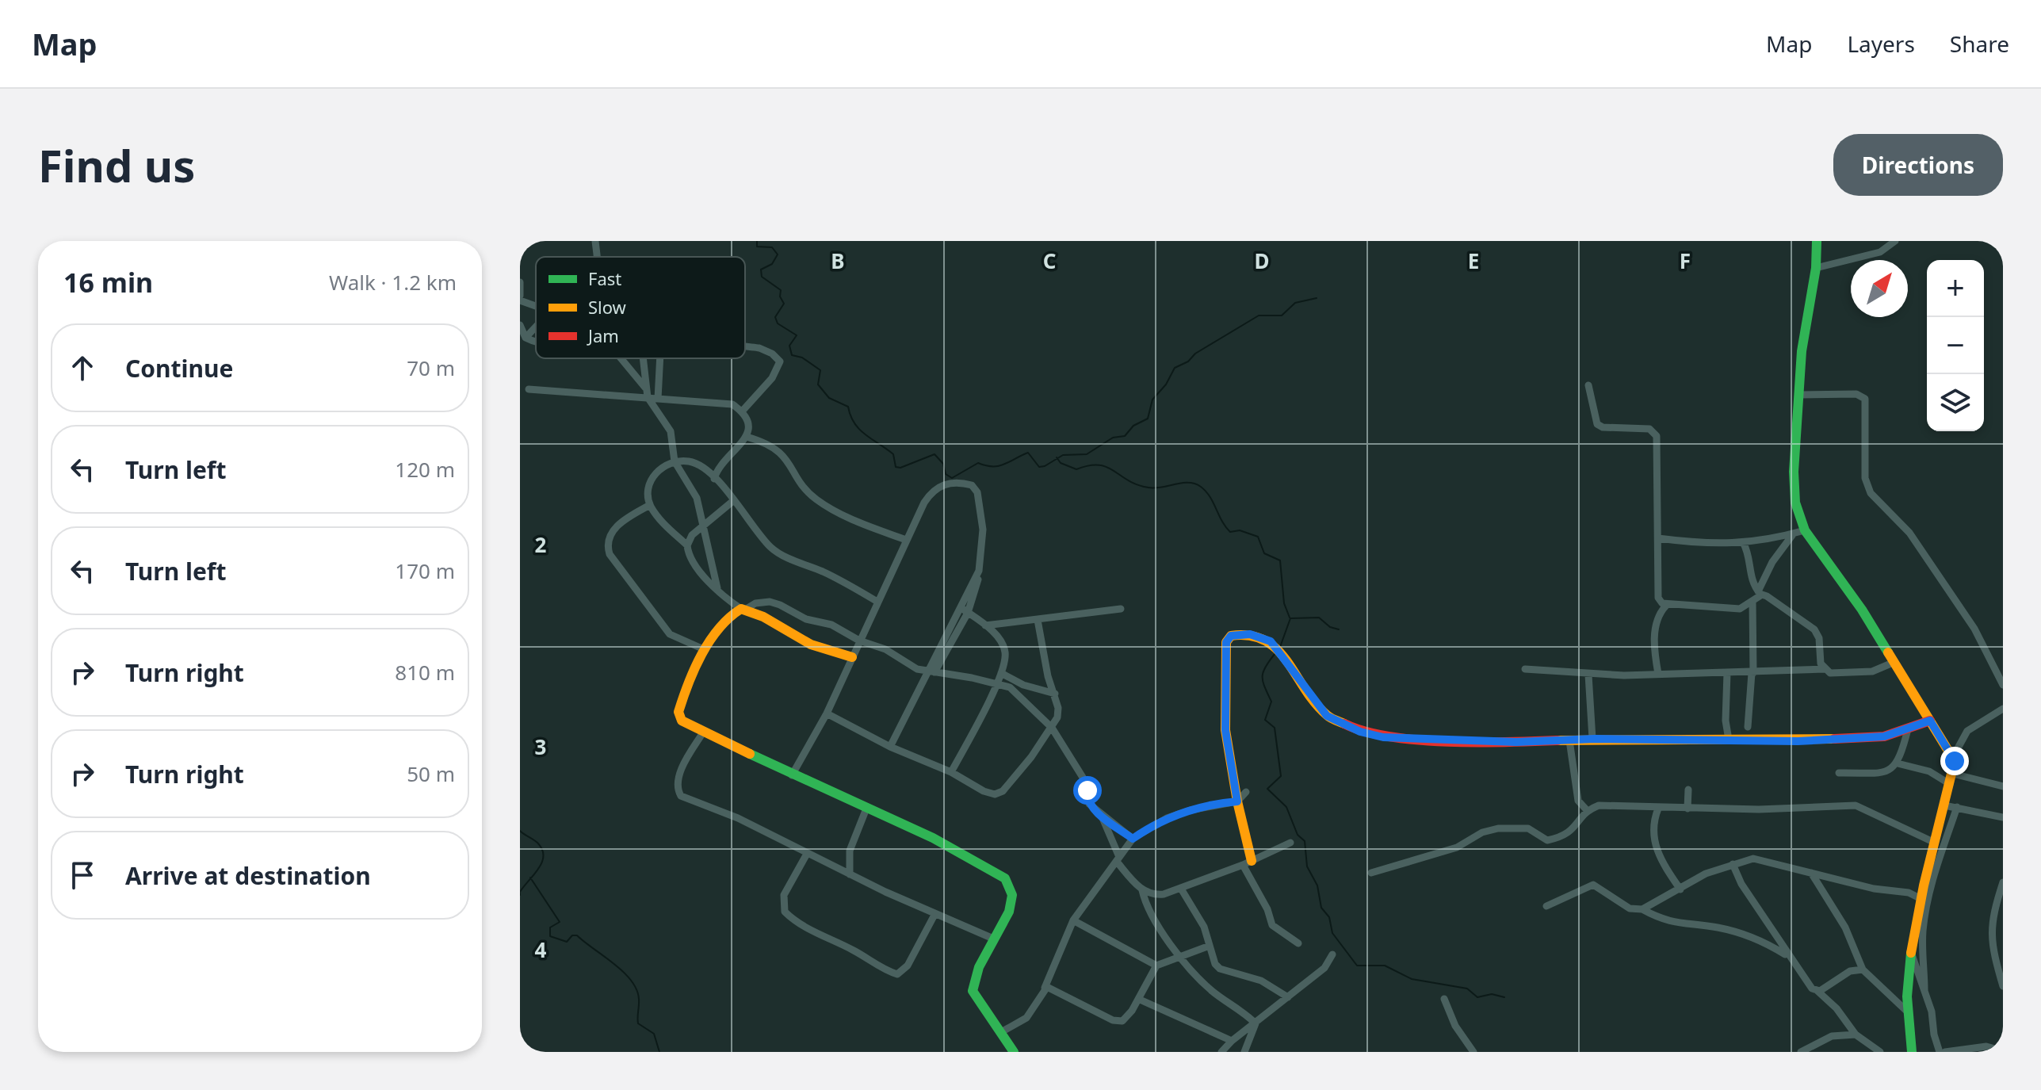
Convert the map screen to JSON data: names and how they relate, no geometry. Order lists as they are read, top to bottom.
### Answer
{
  "legend": ["Fast", "Slow", "Jam"],
  "north": "top right",
  "page": {
    "header": "Map",
    "nav": ["Map", "Layers", "Share"],
    "buttons": "Directions",
    "title": "Find us",
    "heading": ["16 min", "Walk · 1.2 km"],
    "map_buttons": ["+", "−"],
    "list": [
      ["Continue", "70 m"],
      ["Turn left", "120 m"],
      ["Turn left", "170 m"],
      ["Turn right", "810 m"],
      ["Turn right", "50 m"],
      "Arrive at destination"
    ]
  },
  "grid": {
    "columns": [
      "B",
      "C",
      "D",
      "E",
      "F"
    ],
    "rows": ["2", "3", "4"]
  }
}
